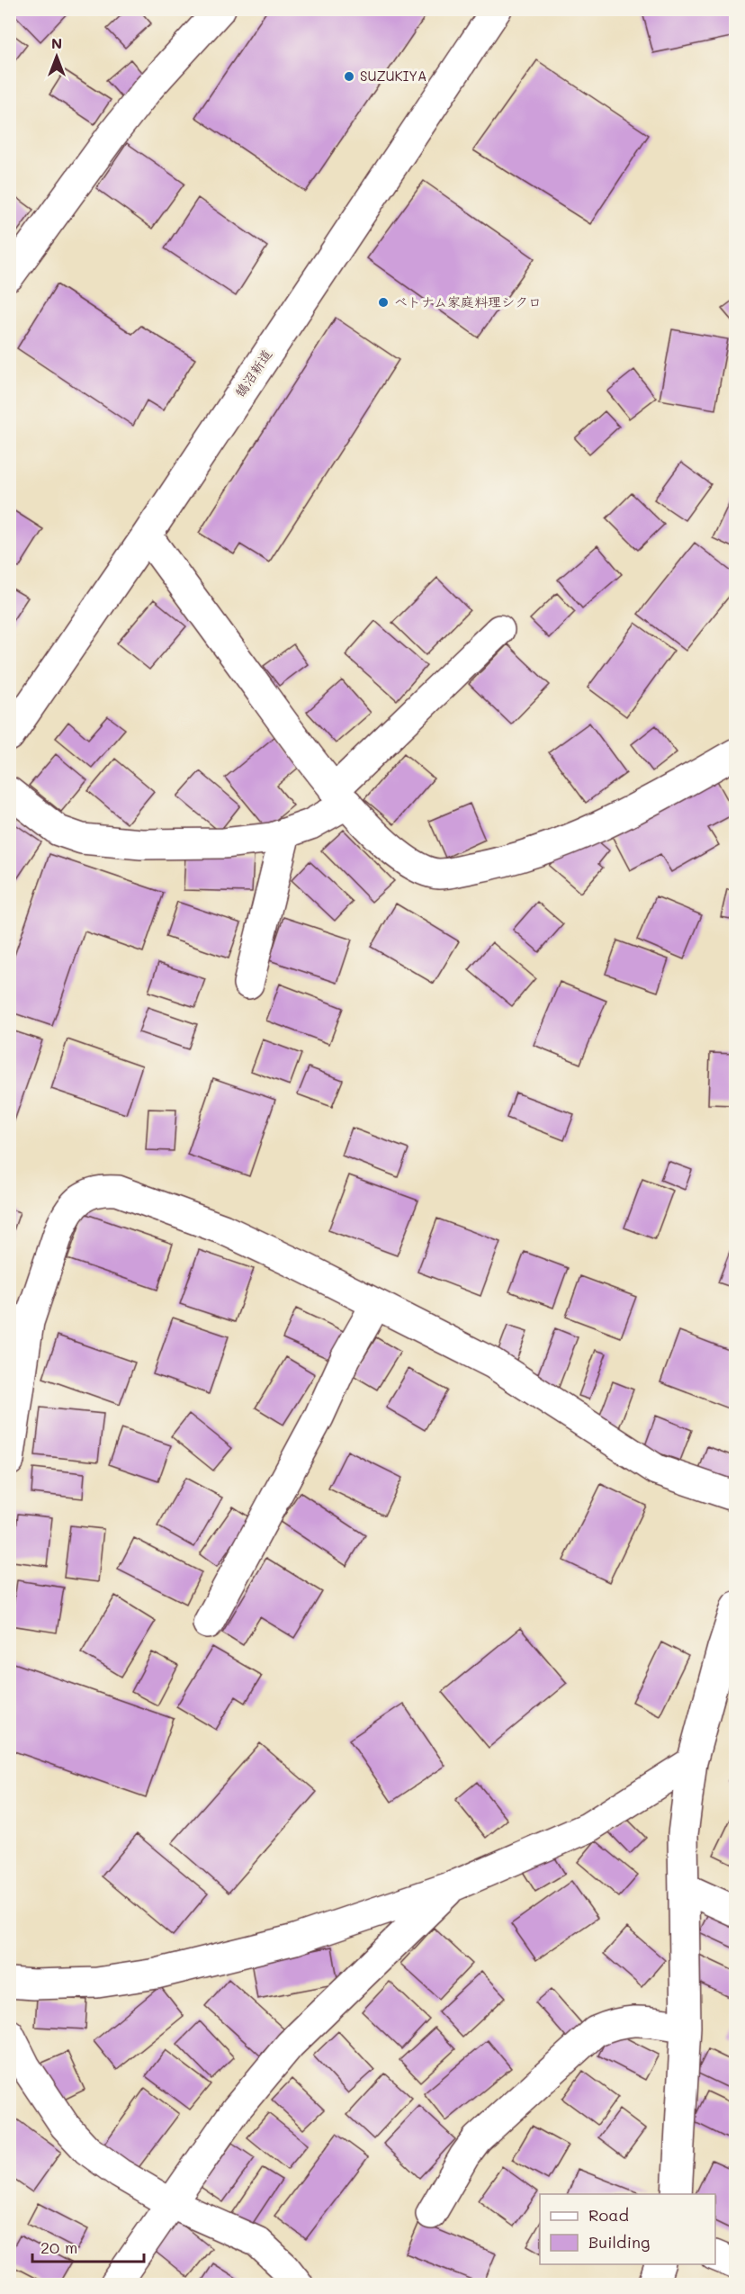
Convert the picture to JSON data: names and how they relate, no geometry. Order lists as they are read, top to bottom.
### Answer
{
  "streets": {
    "street": ["鵠沼新道"]
  },
  "places": ["SUZUKIYA", "ベトナム家庭料理シクロ"],
  "legend": ["Road", "Building"],
  "scale_bar": "20 m",
  "north": "top"
}
